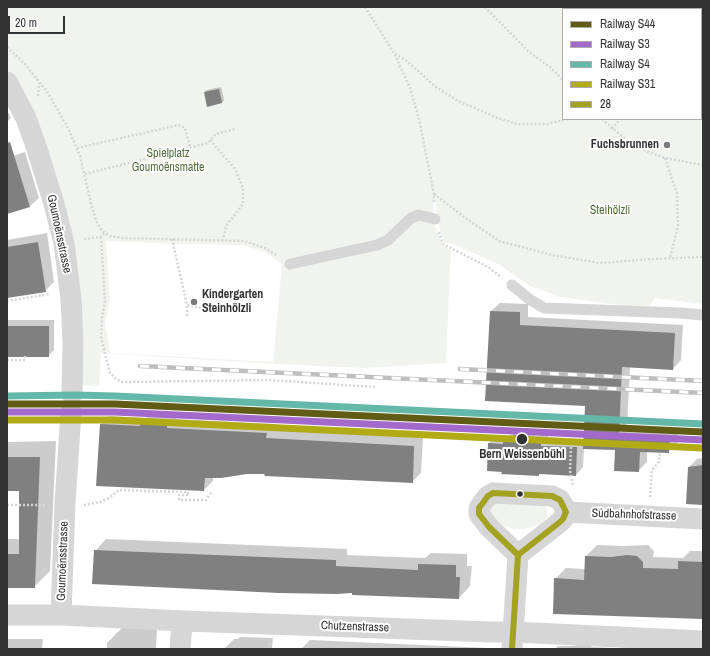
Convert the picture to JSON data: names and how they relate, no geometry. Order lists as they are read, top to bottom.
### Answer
{
  "streets": {
    "street": ["Goumoënsstrasse", "Südbahnhofstrasse", "Chutzenstrasse"]
  },
  "crossings": [
    ["Goumoënsstrasse", "Chutzenstrasse"]
  ],
  "parks": ["Spielplatz Goumoënsmatte", "Steihölzli"],
  "places": ["Fuchsbrunnen", "Kindergarten Steinhölzli", "Bern Weissenbühl"],
  "lines": [
    "rail line S4",
    "rail line S44",
    "rail line S3",
    "rail line S31",
    "transit line 28"
  ],
  "legend": [
    "Railway S44",
    "Railway S3",
    "Railway S4",
    "Railway S31",
    "28"
  ],
  "scale_bar": "20 m"
}
